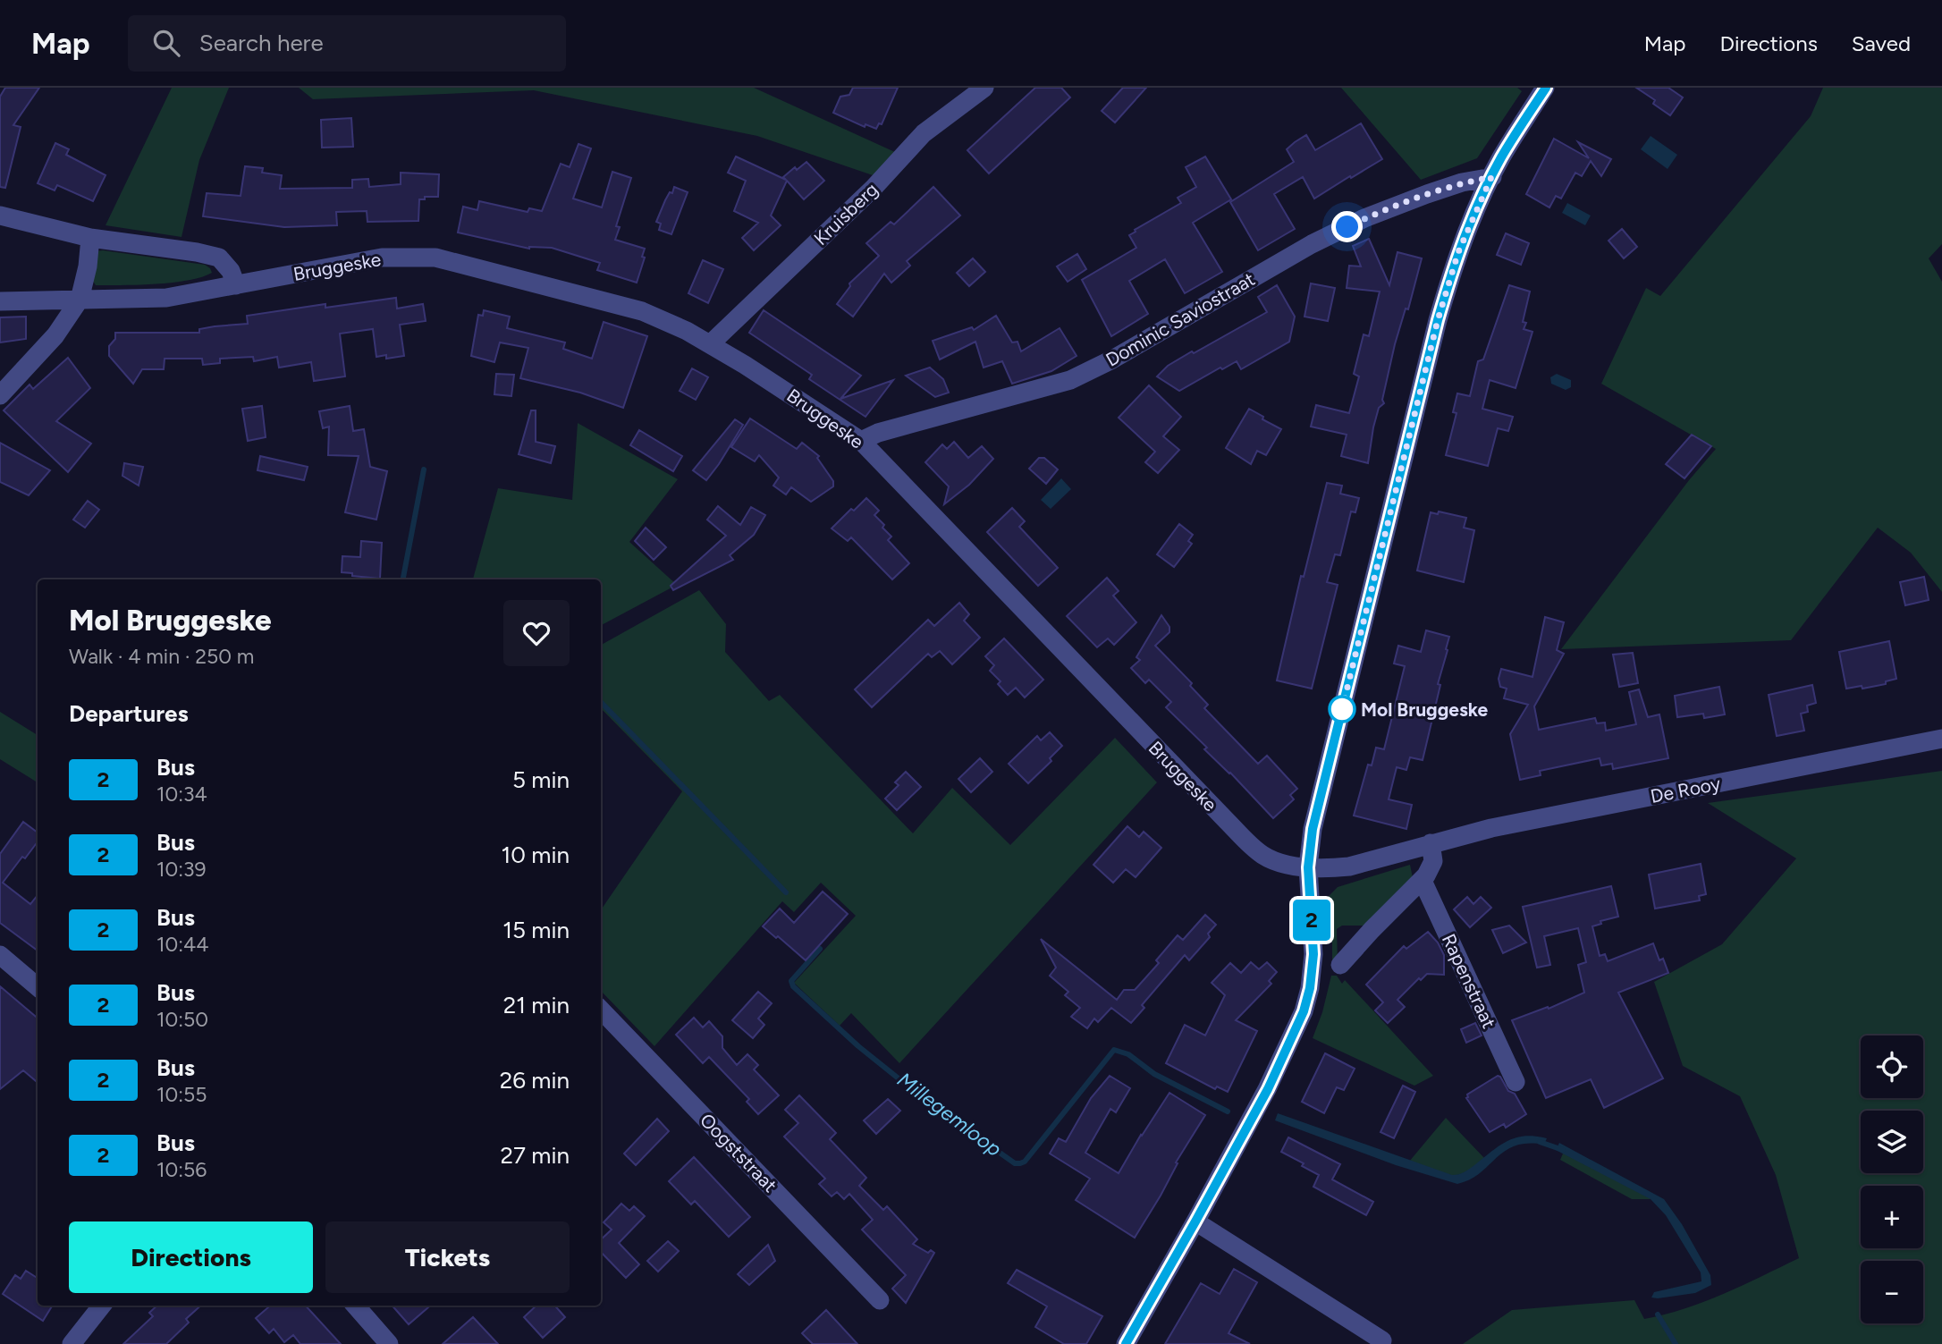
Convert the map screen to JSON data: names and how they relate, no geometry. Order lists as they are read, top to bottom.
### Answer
{
  "streets": {
    "street": [
      "Kruisberg",
      "Bruggeske",
      "Dominic Saviostraat",
      "De Rooy",
      "Rapenstraat",
      "Oogststraat"
    ]
  },
  "crossings": [
    ["Kruisberg", "Bruggeske"],
    ["Bruggeske", "Dominic Saviostraat"],
    ["Bruggeske", "De Rooy"]
  ],
  "water": ["Millegemloop"],
  "places": ["Mol Bruggeske"],
  "lines": ["bus line 2"],
  "page": {
    "header": "Map",
    "search": "Search here",
    "nav": ["Map", "Directions", "Saved"],
    "on_map": "2",
    "heading": [
      ["Mol Bruggeske", "Walk · 4 min · 250 m"],
      "Departures"
    ],
    "list": [
      {
        "mark": "2",
        "name": "Bus",
        "note": "10:34",
        "value": "5 min"
      },
      {
        "mark": "2",
        "name": "Bus",
        "note": "10:39",
        "value": "10 min"
      },
      {
        "mark": "2",
        "name": "Bus",
        "note": "10:44",
        "value": "15 min"
      },
      {
        "mark": "2",
        "name": "Bus",
        "note": "10:50",
        "value": "21 min"
      },
      {
        "mark": "2",
        "name": "Bus",
        "note": "10:55",
        "value": "26 min"
      },
      {
        "mark": "2",
        "name": "Bus",
        "note": "10:56",
        "value": "27 min"
      }
    ],
    "map_buttons": ["+", "−"],
    "buttons": ["Directions", "Tickets"]
  }
}
